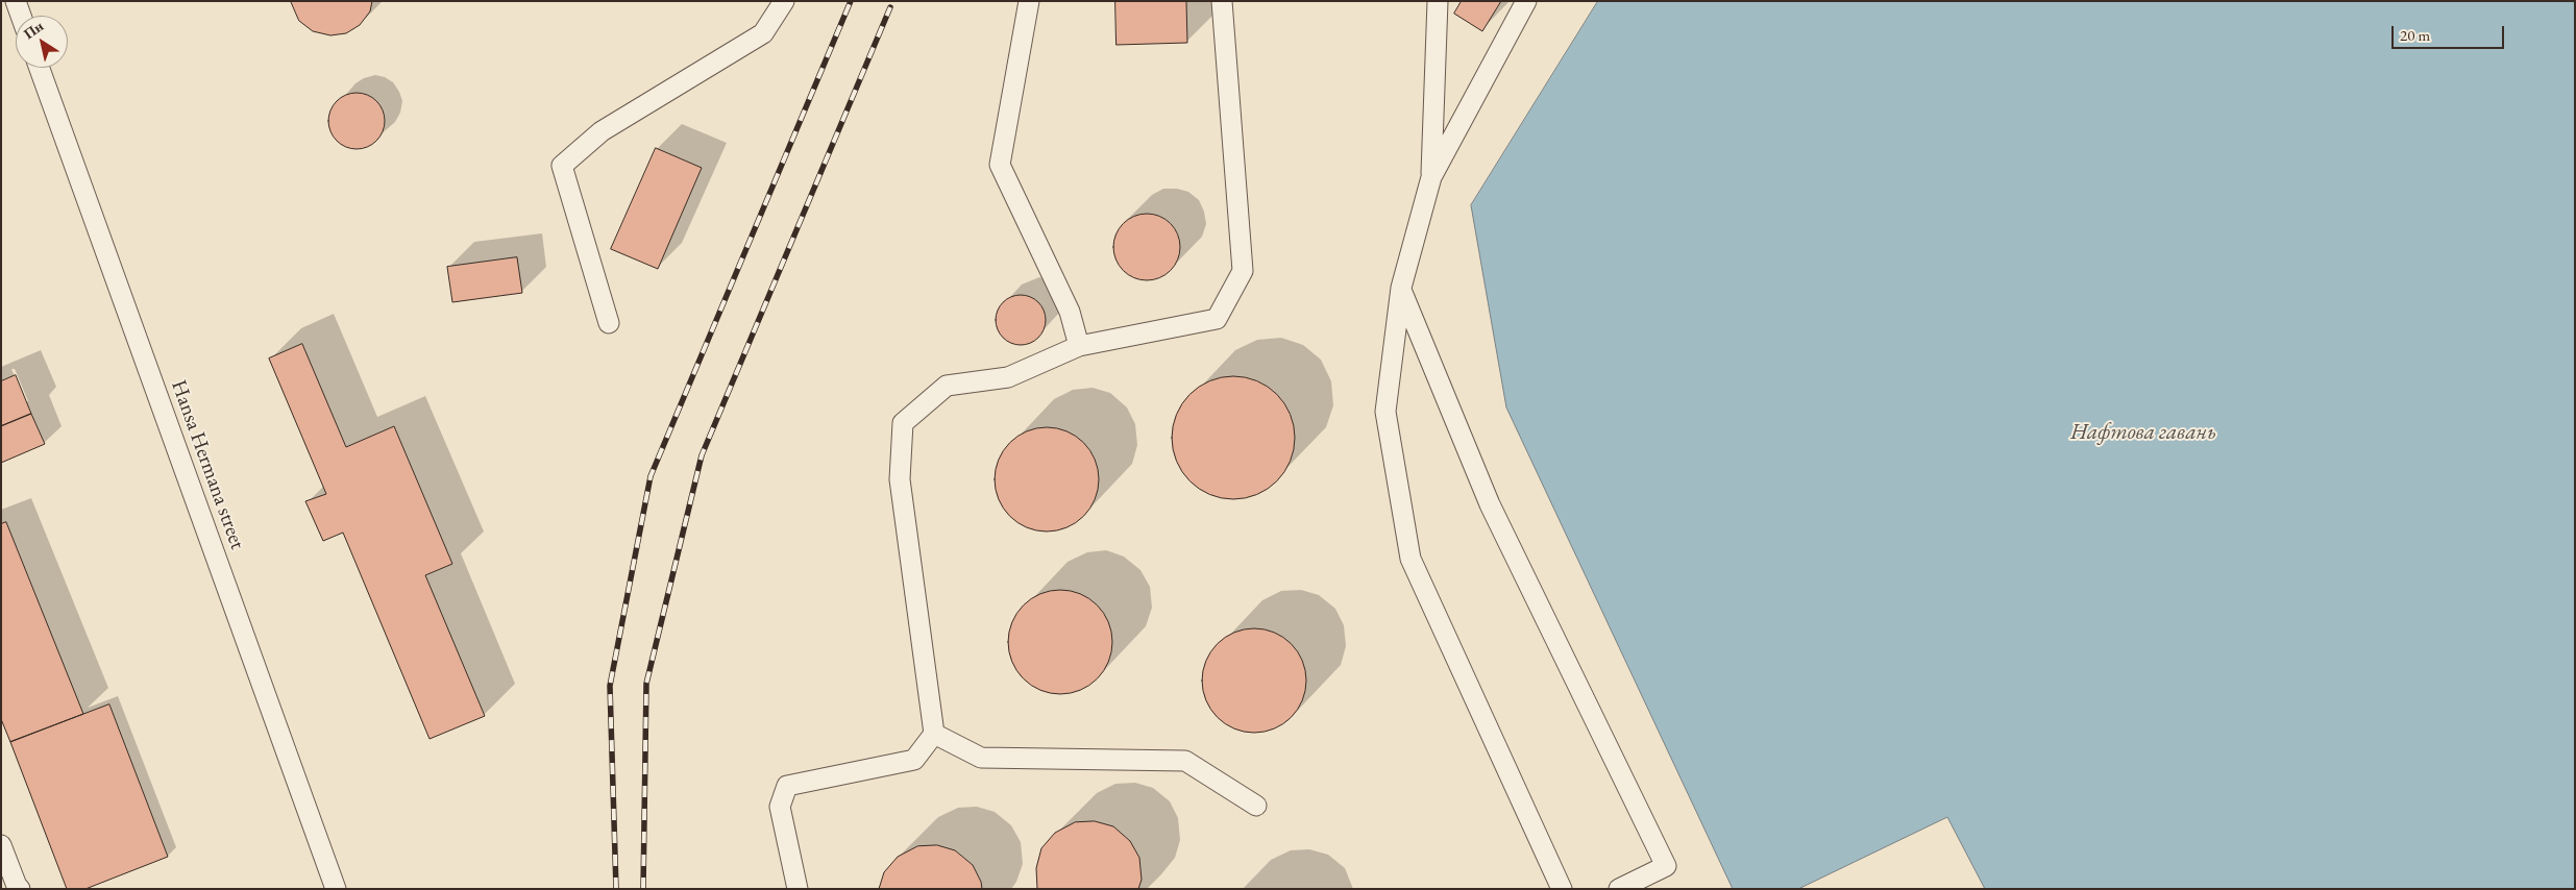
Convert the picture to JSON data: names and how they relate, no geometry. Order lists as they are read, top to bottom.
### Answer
{
  "streets": {
    "lane": ["Hansa Hermana street"]
  },
  "water": ["Нафтова гавань"],
  "scale_bar": "20 m",
  "north": "top left"
}
